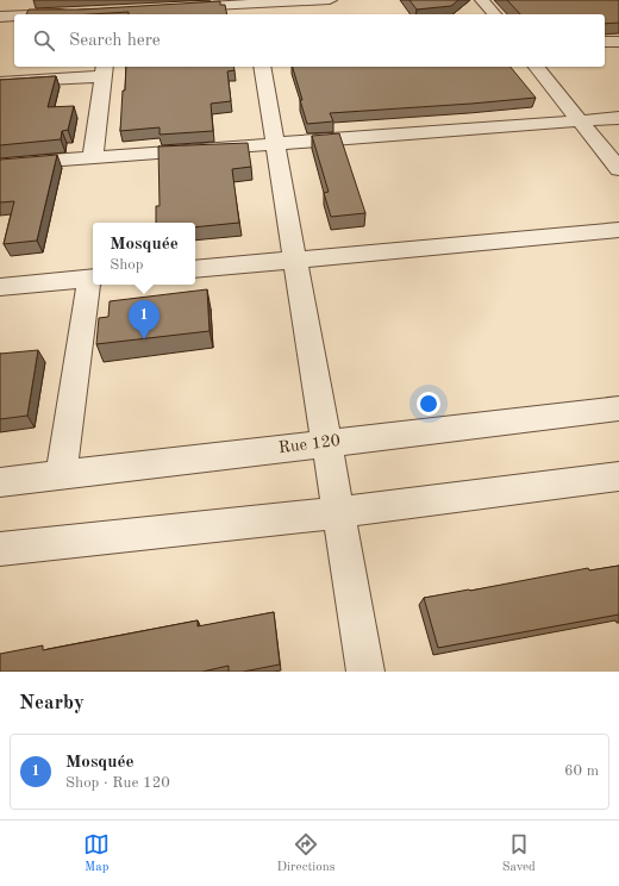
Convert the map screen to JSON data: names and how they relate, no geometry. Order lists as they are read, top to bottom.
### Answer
{
  "streets": {
    "street": ["Rue 120"]
  },
  "page": {
    "search": "Search here",
    "popup": ["Mosquée", "Shop"],
    "pins": "1",
    "heading": "Nearby",
    "list": [
      {
        "mark": "1",
        "name": "Mosquée",
        "note": "Shop · Rue 120",
        "value": "60 m"
      }
    ],
    "nav": ["Map", "Directions", "Saved"]
  }
}
